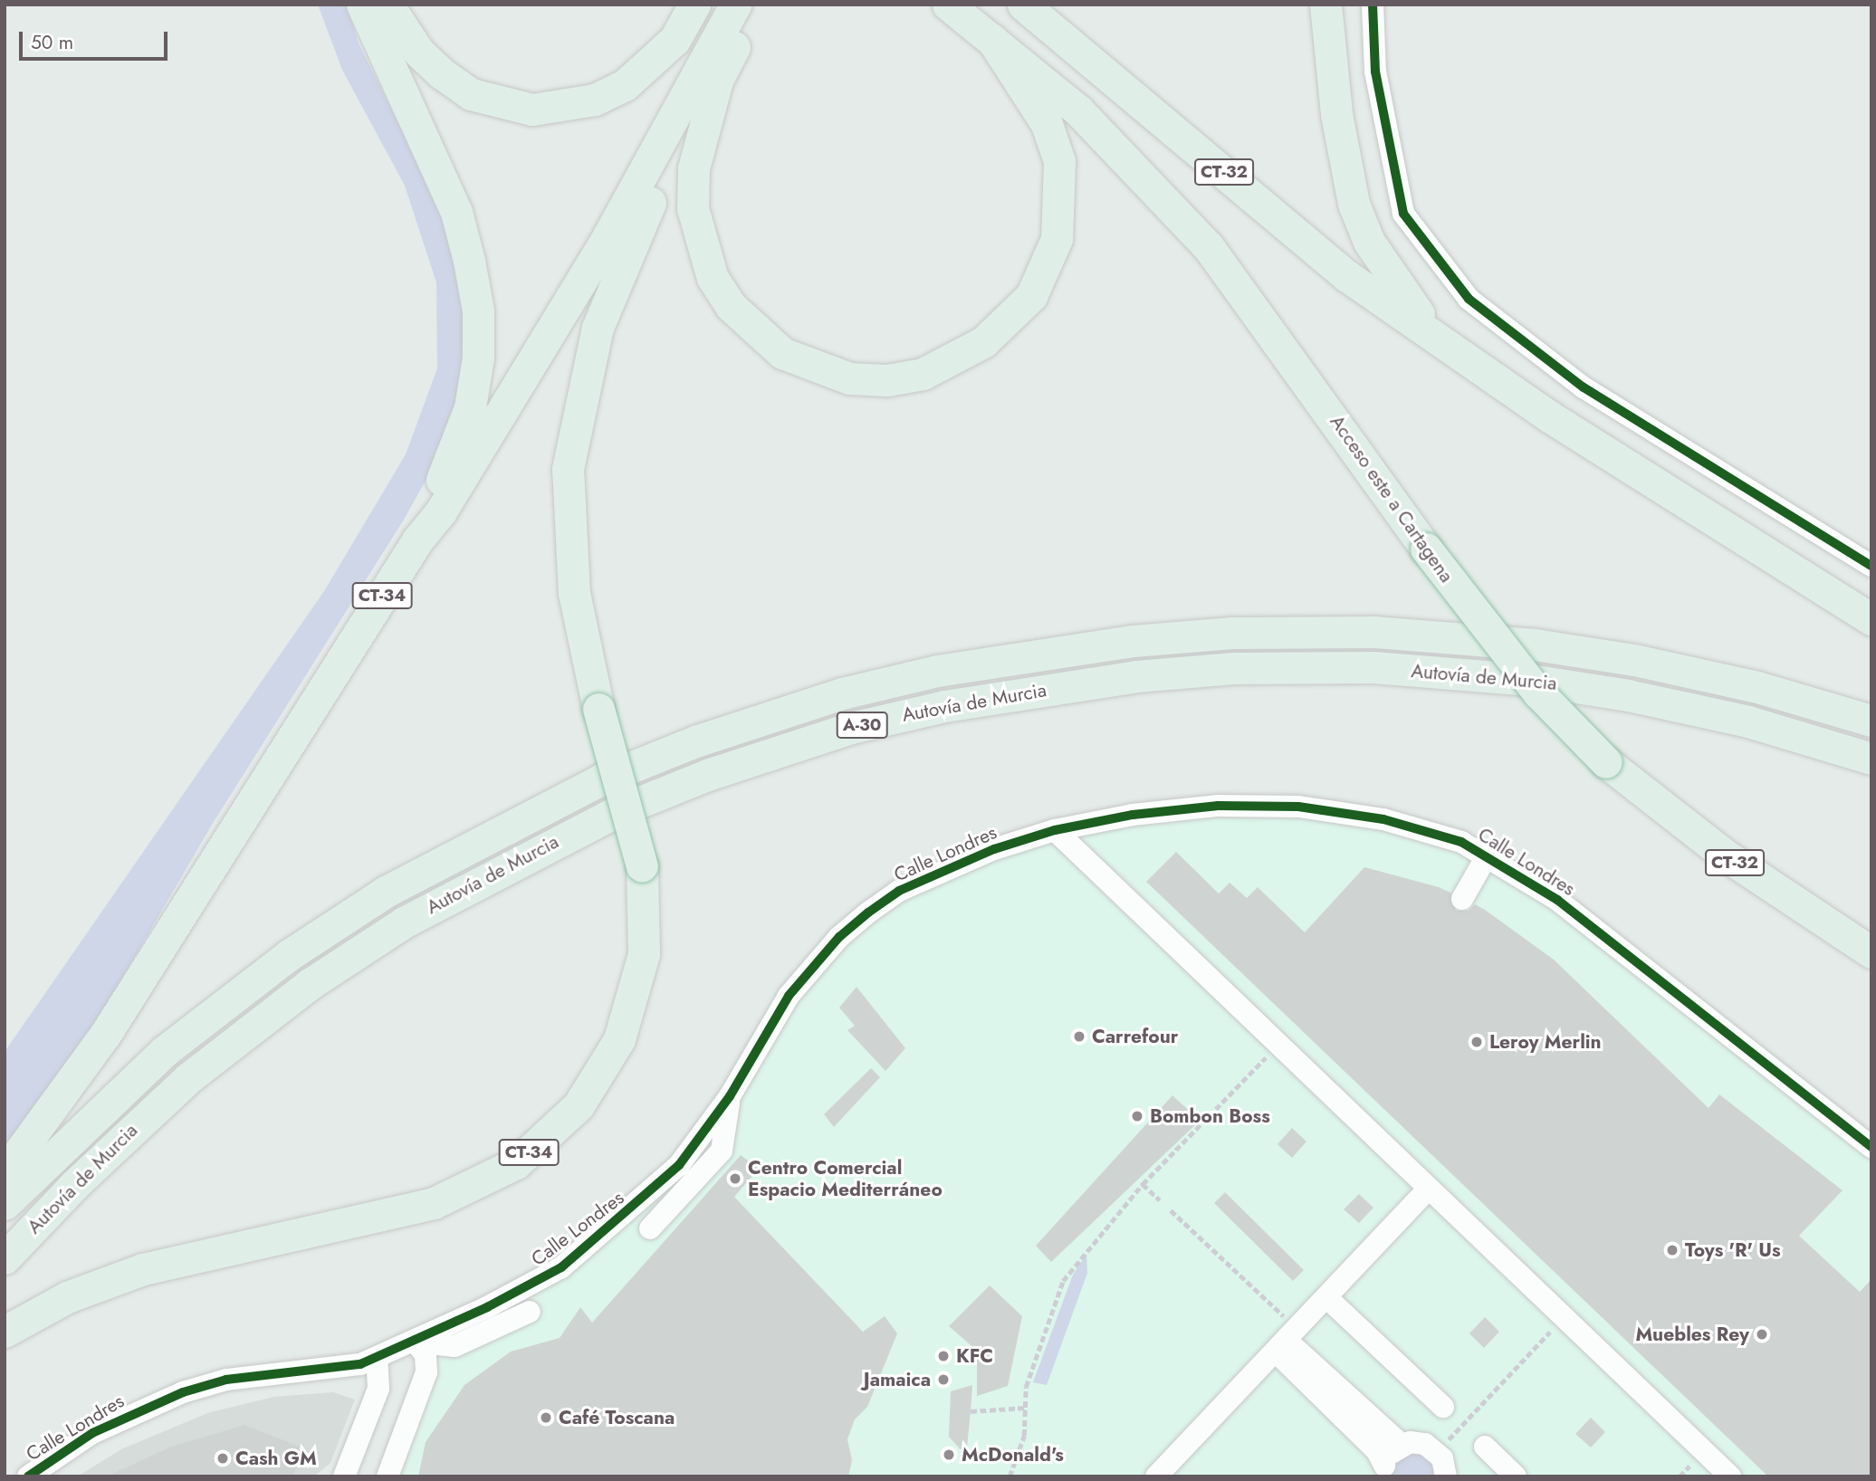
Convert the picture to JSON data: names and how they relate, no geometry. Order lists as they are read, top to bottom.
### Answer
{
  "streets": {
    "highway": [
      "CT-32",
      "Acceso este a Cartagena",
      "CT-34",
      "Autovía de Murcia",
      "A-30"
    ],
    "street": ["Calle Londres"]
  },
  "places": [
    "Carrefour",
    "Leroy Merlin",
    "Bombon Boss",
    "Centro Comercial Espacio Mediterráneo",
    "Toys 'R' Us",
    "Muebles Rey",
    "KFC",
    "Jamaica",
    "Café Toscana",
    "McDonald's",
    "Cash GM"
  ],
  "scale_bar": "50 m"
}
